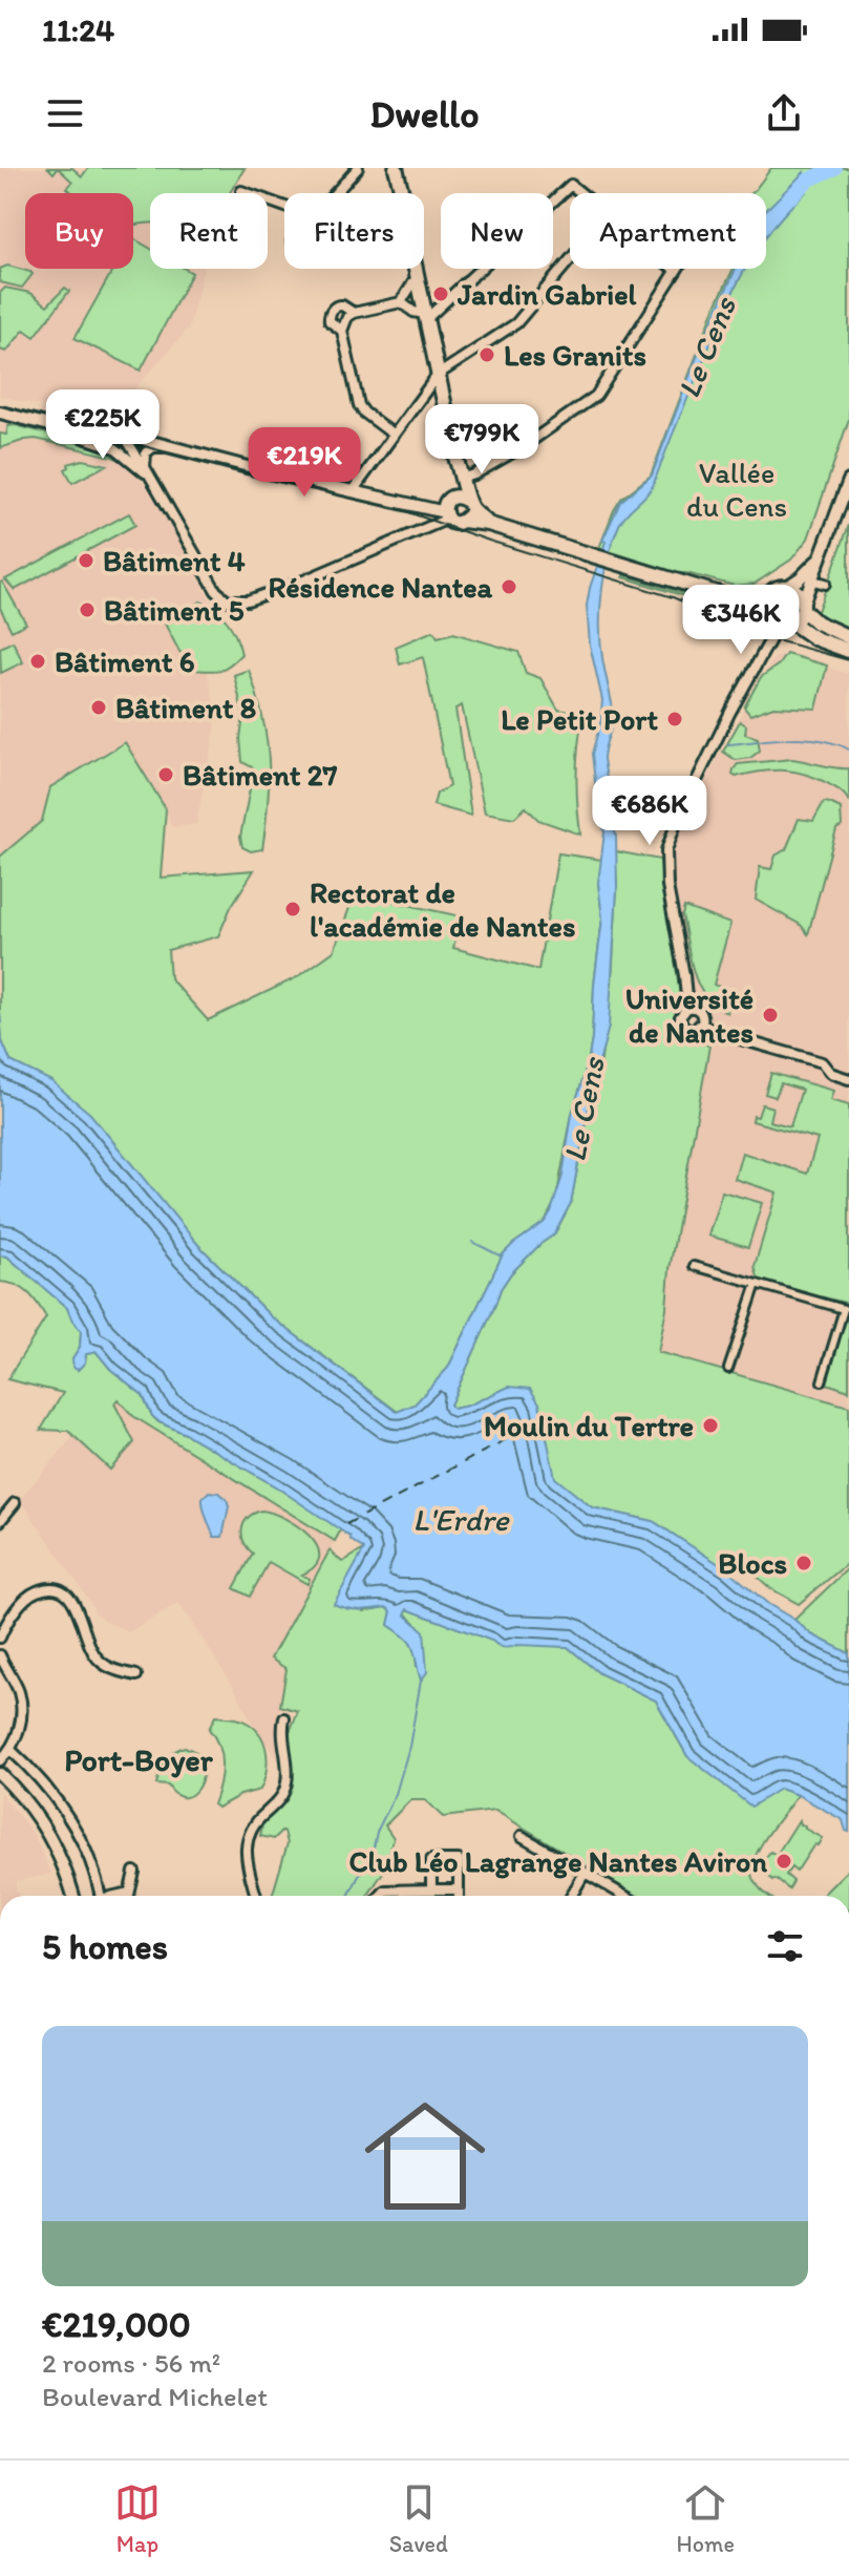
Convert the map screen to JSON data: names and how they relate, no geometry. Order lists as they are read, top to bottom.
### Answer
{
  "districts": ["Port-Boyer"],
  "water": ["Le Cens", "L'Erdre"],
  "parks": ["Vallée du Cens"],
  "places": [
    "Jardin Gabriel",
    "Les Granits",
    "Bâtiment 4",
    "Résidence Nantea",
    "Bâtiment 5",
    "Bâtiment 6",
    "Bâtiment 8",
    "Le Petit Port",
    "Bâtiment 27",
    "Rectorat de l'académie de Nantes",
    "Université de Nantes",
    "Moulin du Tertre",
    "Blocs",
    "Club Léo Lagrange Nantes Aviron"
  ],
  "page": {
    "status": "11:24",
    "header": "Dwello",
    "chip": [
      "Buy",
      "Rent",
      "Filters",
      "New",
      "Apartment"
    ],
    "price": [
      "€225K",
      "€799K",
      "€219K",
      "€346K",
      "€686K"
    ],
    "heading": "5 homes",
    "list": [
      {
        "name": "€219,000",
        "note": "2 rooms · 56 m² · Boulevard Michelet"
      }
    ],
    "tabs": ["Map", "Saved", "Home"]
  }
}
